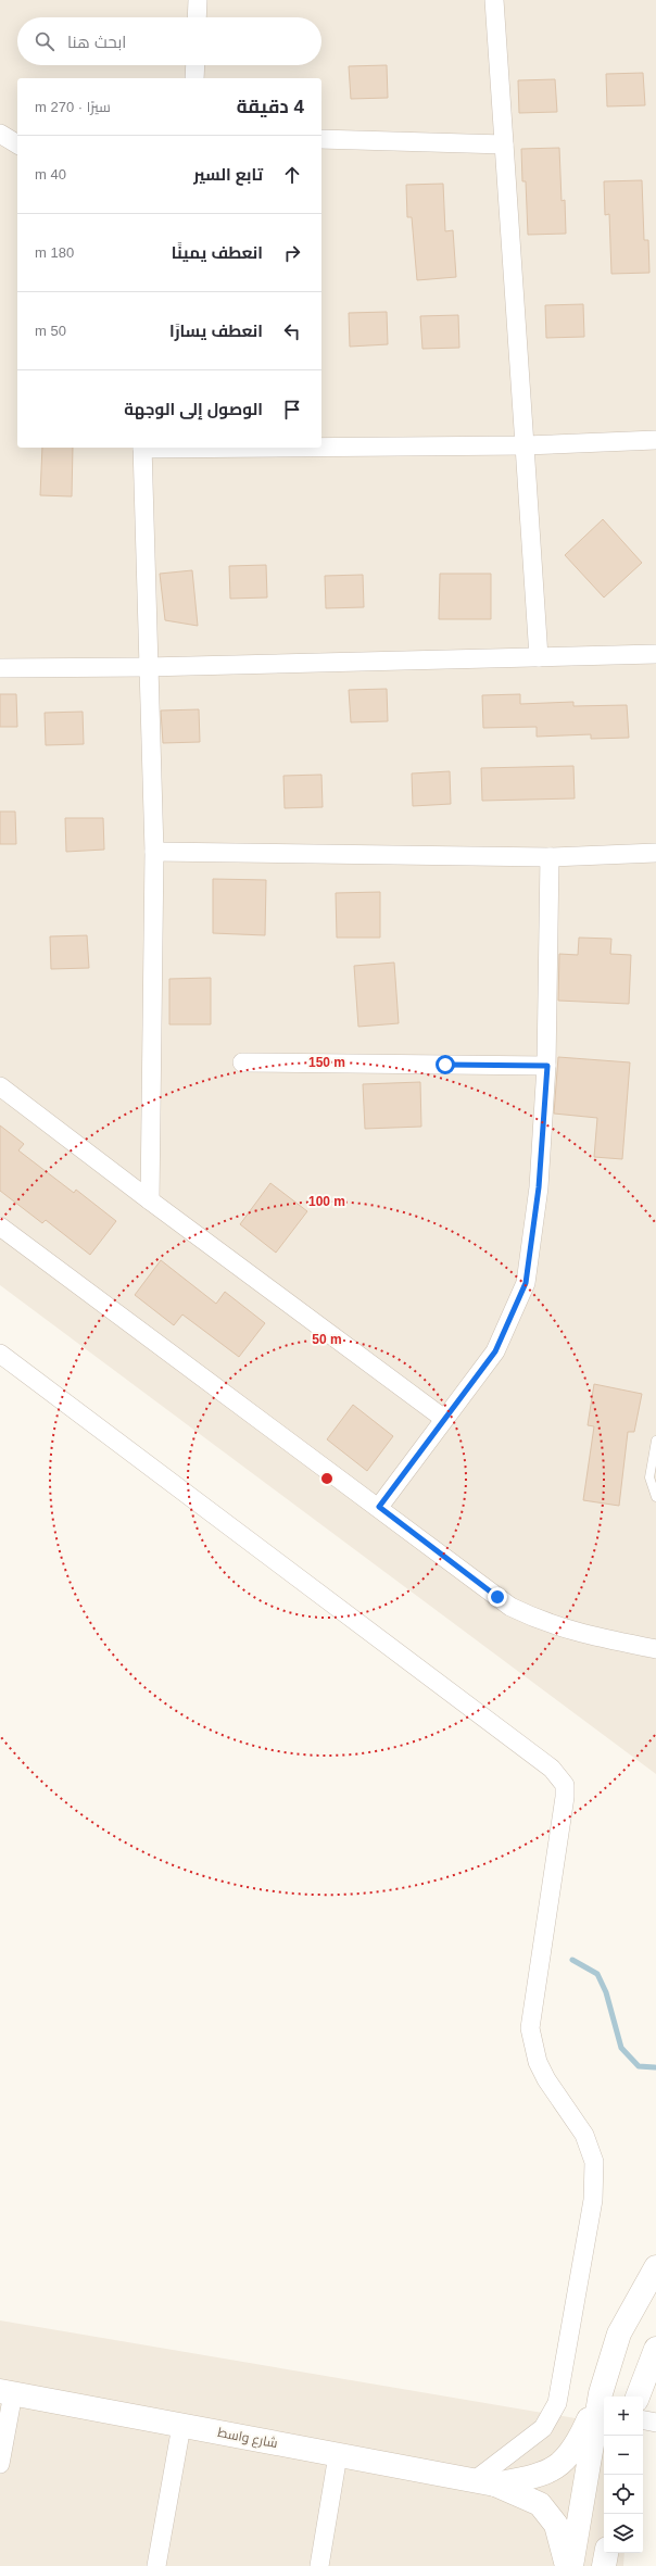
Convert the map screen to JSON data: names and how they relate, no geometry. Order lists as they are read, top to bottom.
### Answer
{
  "streets": {
    "main road": ["شارع واسط"]
  },
  "page": {
    "search": "ابحث هنا",
    "heading": ["4 دقيقة", "سيرًا · 270 m"],
    "list": [
      ["تابع السير", "40 m"],
      ["انعطف يمينًا", "180 m"],
      ["انعطف يسارًا", "50 m"],
      "الوصول إلى الوجهة"
    ],
    "map_buttons": ["+", "−"]
  },
  "rings": ["150 m", "100 m", "50 m"]
}
